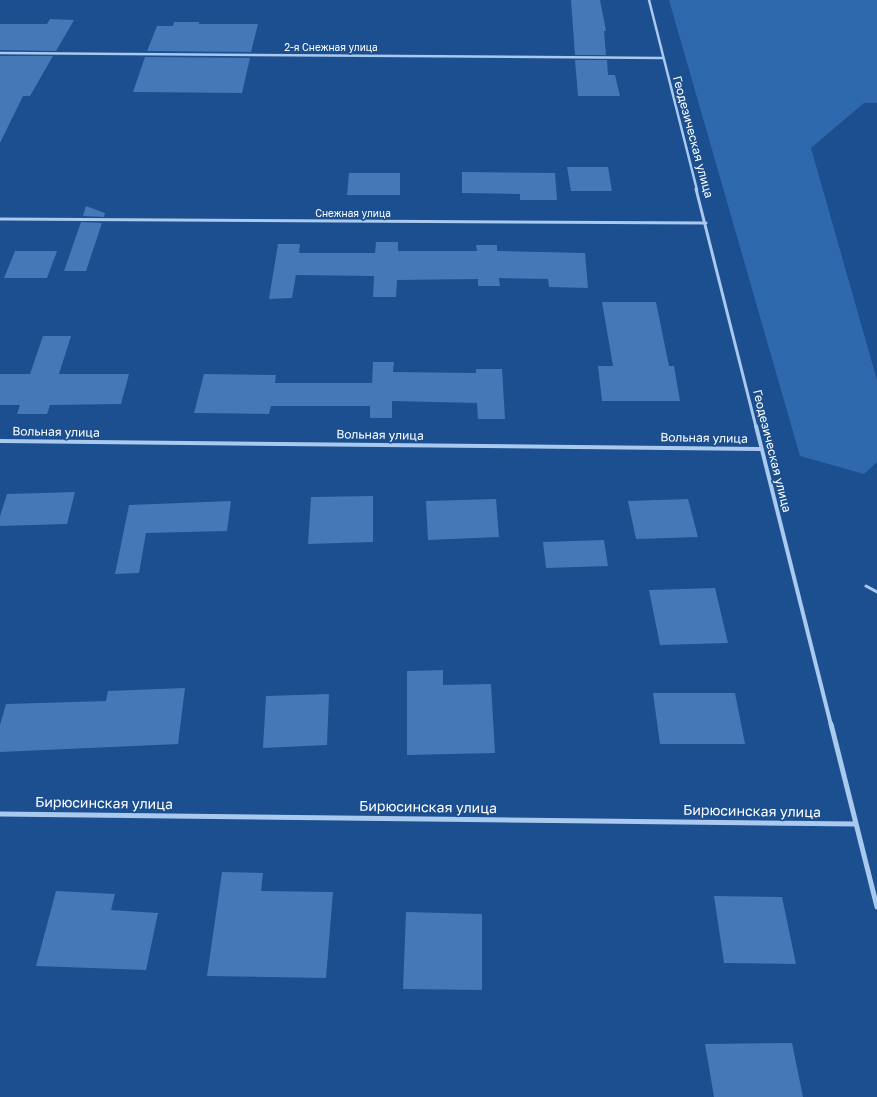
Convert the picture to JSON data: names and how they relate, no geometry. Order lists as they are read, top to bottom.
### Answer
{
  "streets": {
    "street": [
      "2-я Снежная улица",
      "Геодезическая улица",
      "Снежная улица",
      "Вольная улица",
      "Бирюсинская улица"
    ]
  },
  "crossings": [
    ["2-я Снежная улица", "Геодезическая улица"],
    ["Геодезическая улица", "Снежная улица"],
    ["Геодезическая улица", "Вольная улица"],
    ["Геодезическая улица", "Бирюсинская улица"]
  ]
}
